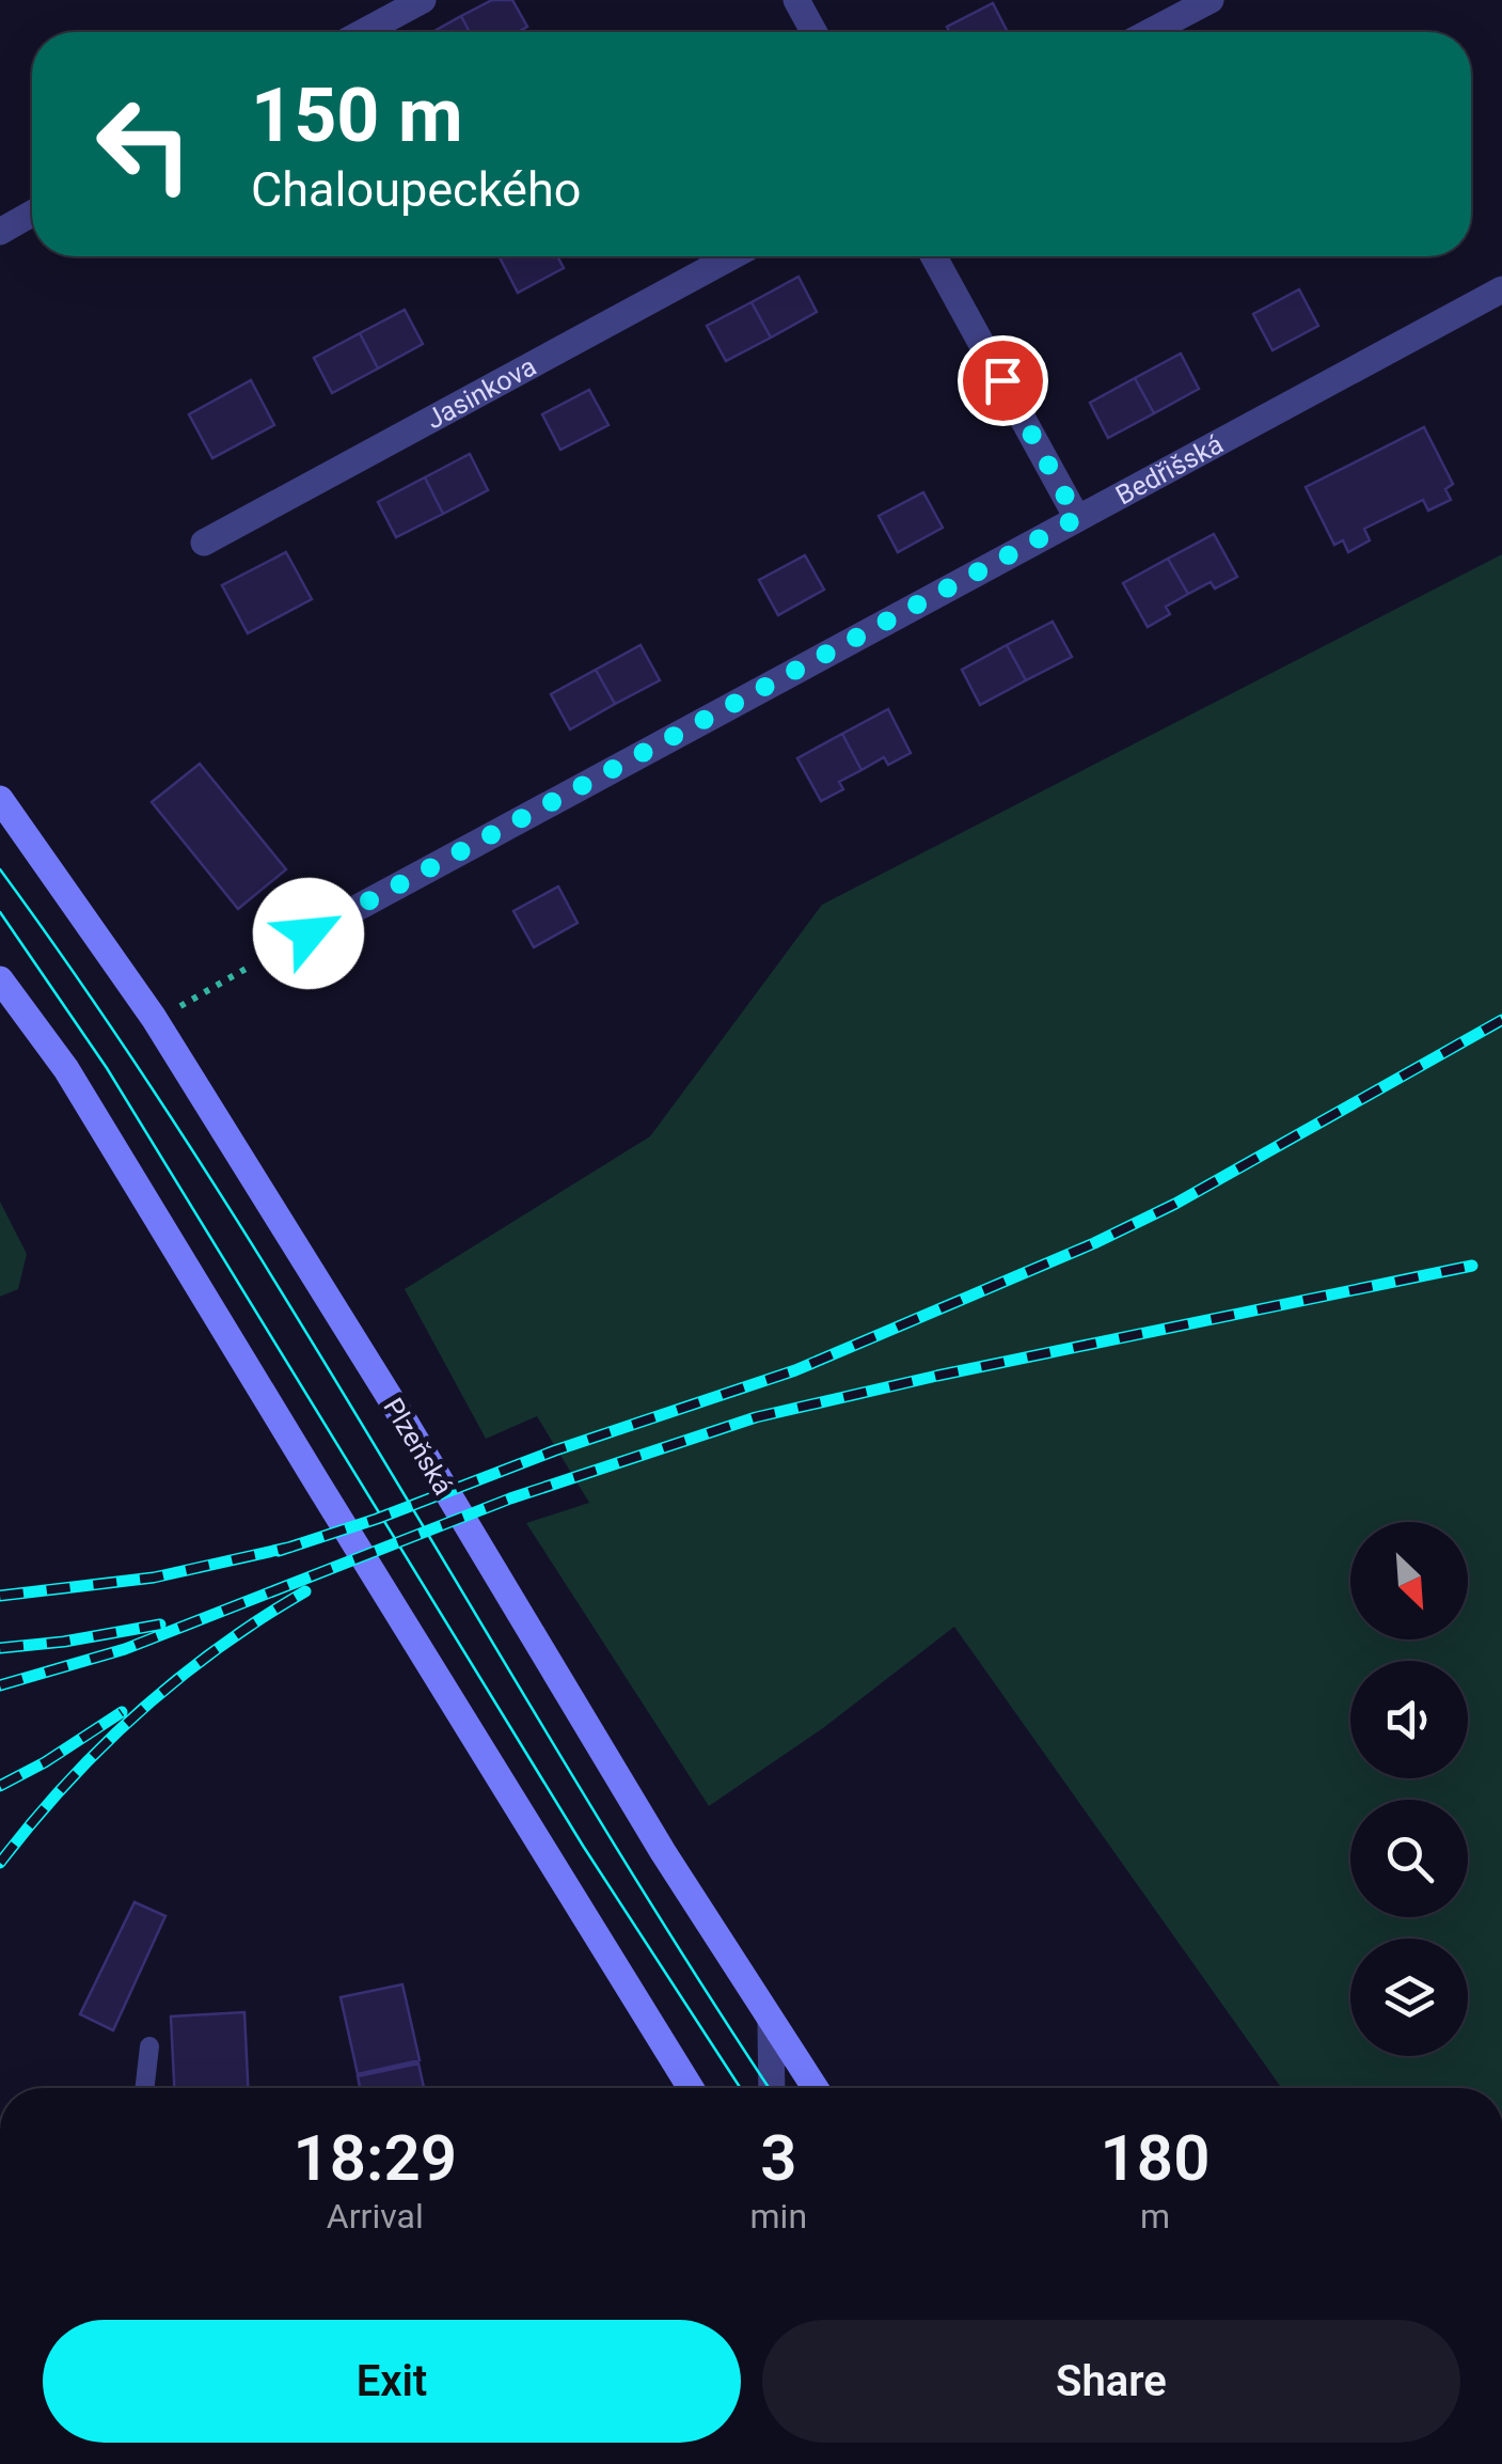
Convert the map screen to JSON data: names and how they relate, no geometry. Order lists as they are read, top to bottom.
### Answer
{
  "streets": {
    "main road": ["Plzeňská"],
    "street": ["Jasinkova", "Bedřišská"]
  },
  "north": "bottom right",
  "page": {
    "turn": ["150 m", "Chaloupeckého"],
    "eta": [
      "18:29",
      "Arrival",
      "3",
      "min",
      "180",
      "m"
    ],
    "buttons": ["Exit", "Share"]
  }
}
